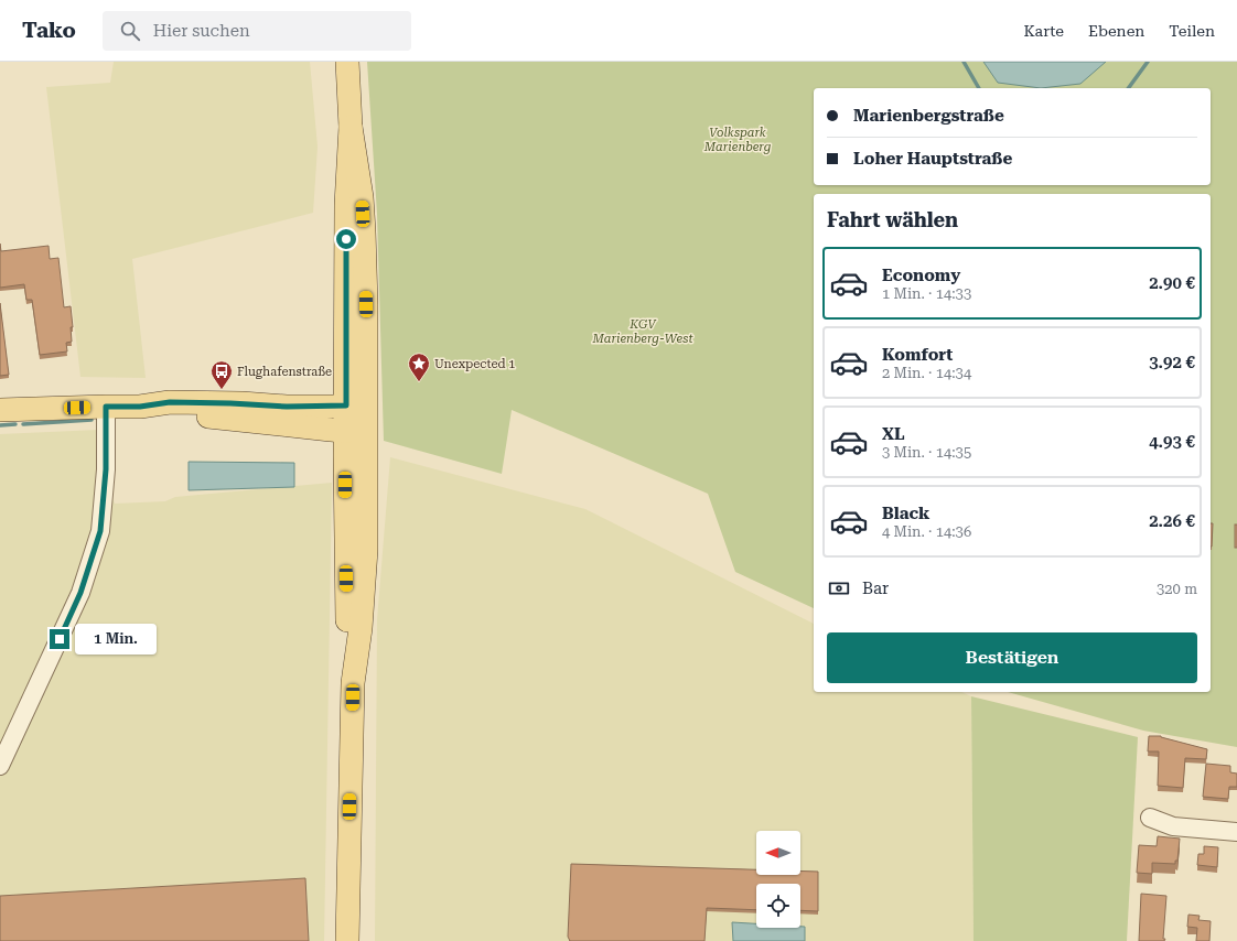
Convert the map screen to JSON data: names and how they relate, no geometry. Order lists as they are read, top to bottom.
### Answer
{
  "parks": ["Volkspark Marienberg", "KGV Marienberg-West"],
  "places": {
    "place": ["Unexpected 1"],
    "bus stop": ["Flughafenstraße"]
  },
  "north": "left",
  "page": {
    "header": "Tako",
    "search": "Hier suchen",
    "nav": ["Karte", "Ebenen", "Teilen"],
    "banner": ["Marienbergstraße", "Loher Hauptstraße"],
    "heading": "Fahrt wählen",
    "list": [
      {
        "name": "Economy",
        "note": "1 Min. · 14:33",
        "value": "2.90 €"
      },
      {
        "name": "Komfort",
        "note": "2 Min. · 14:34",
        "value": "3.92 €"
      },
      {
        "name": "XL",
        "note": "3 Min. · 14:35",
        "value": "4.93 €"
      },
      {
        "name": "Black",
        "note": "4 Min. · 14:36",
        "value": "2.26 €"
      }
    ],
    "pay": ["Bar", "320 m"],
    "bubble": "1 Min.",
    "buttons": "Bestätigen"
  }
}
